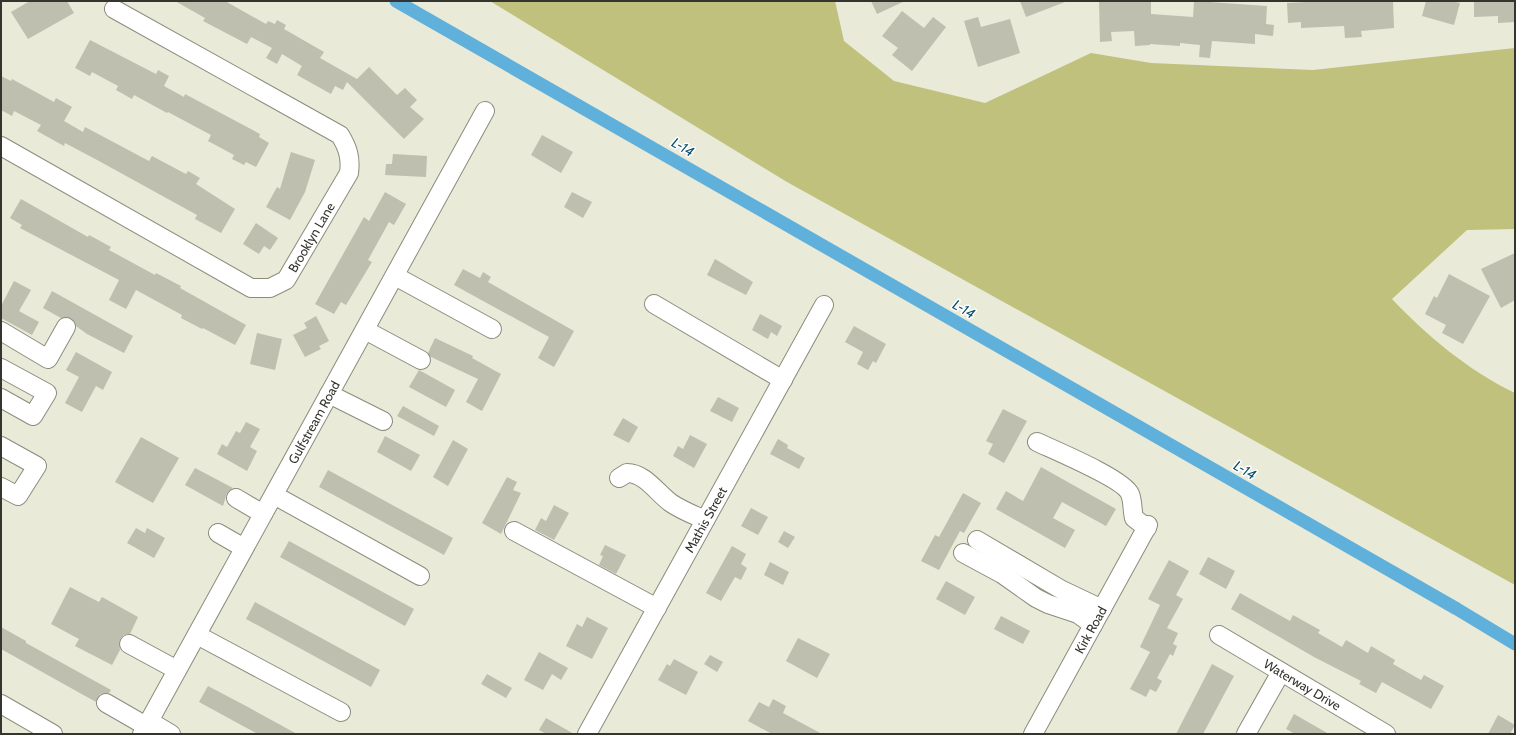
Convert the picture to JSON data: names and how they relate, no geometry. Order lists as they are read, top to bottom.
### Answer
{
  "streets": {
    "street": [
      "Brooklyn Lane",
      "Gulfstream Road",
      "Mathis Street",
      "Kirk Road",
      "Waterway Drive"
    ]
  },
  "water": ["L-14"]
}
